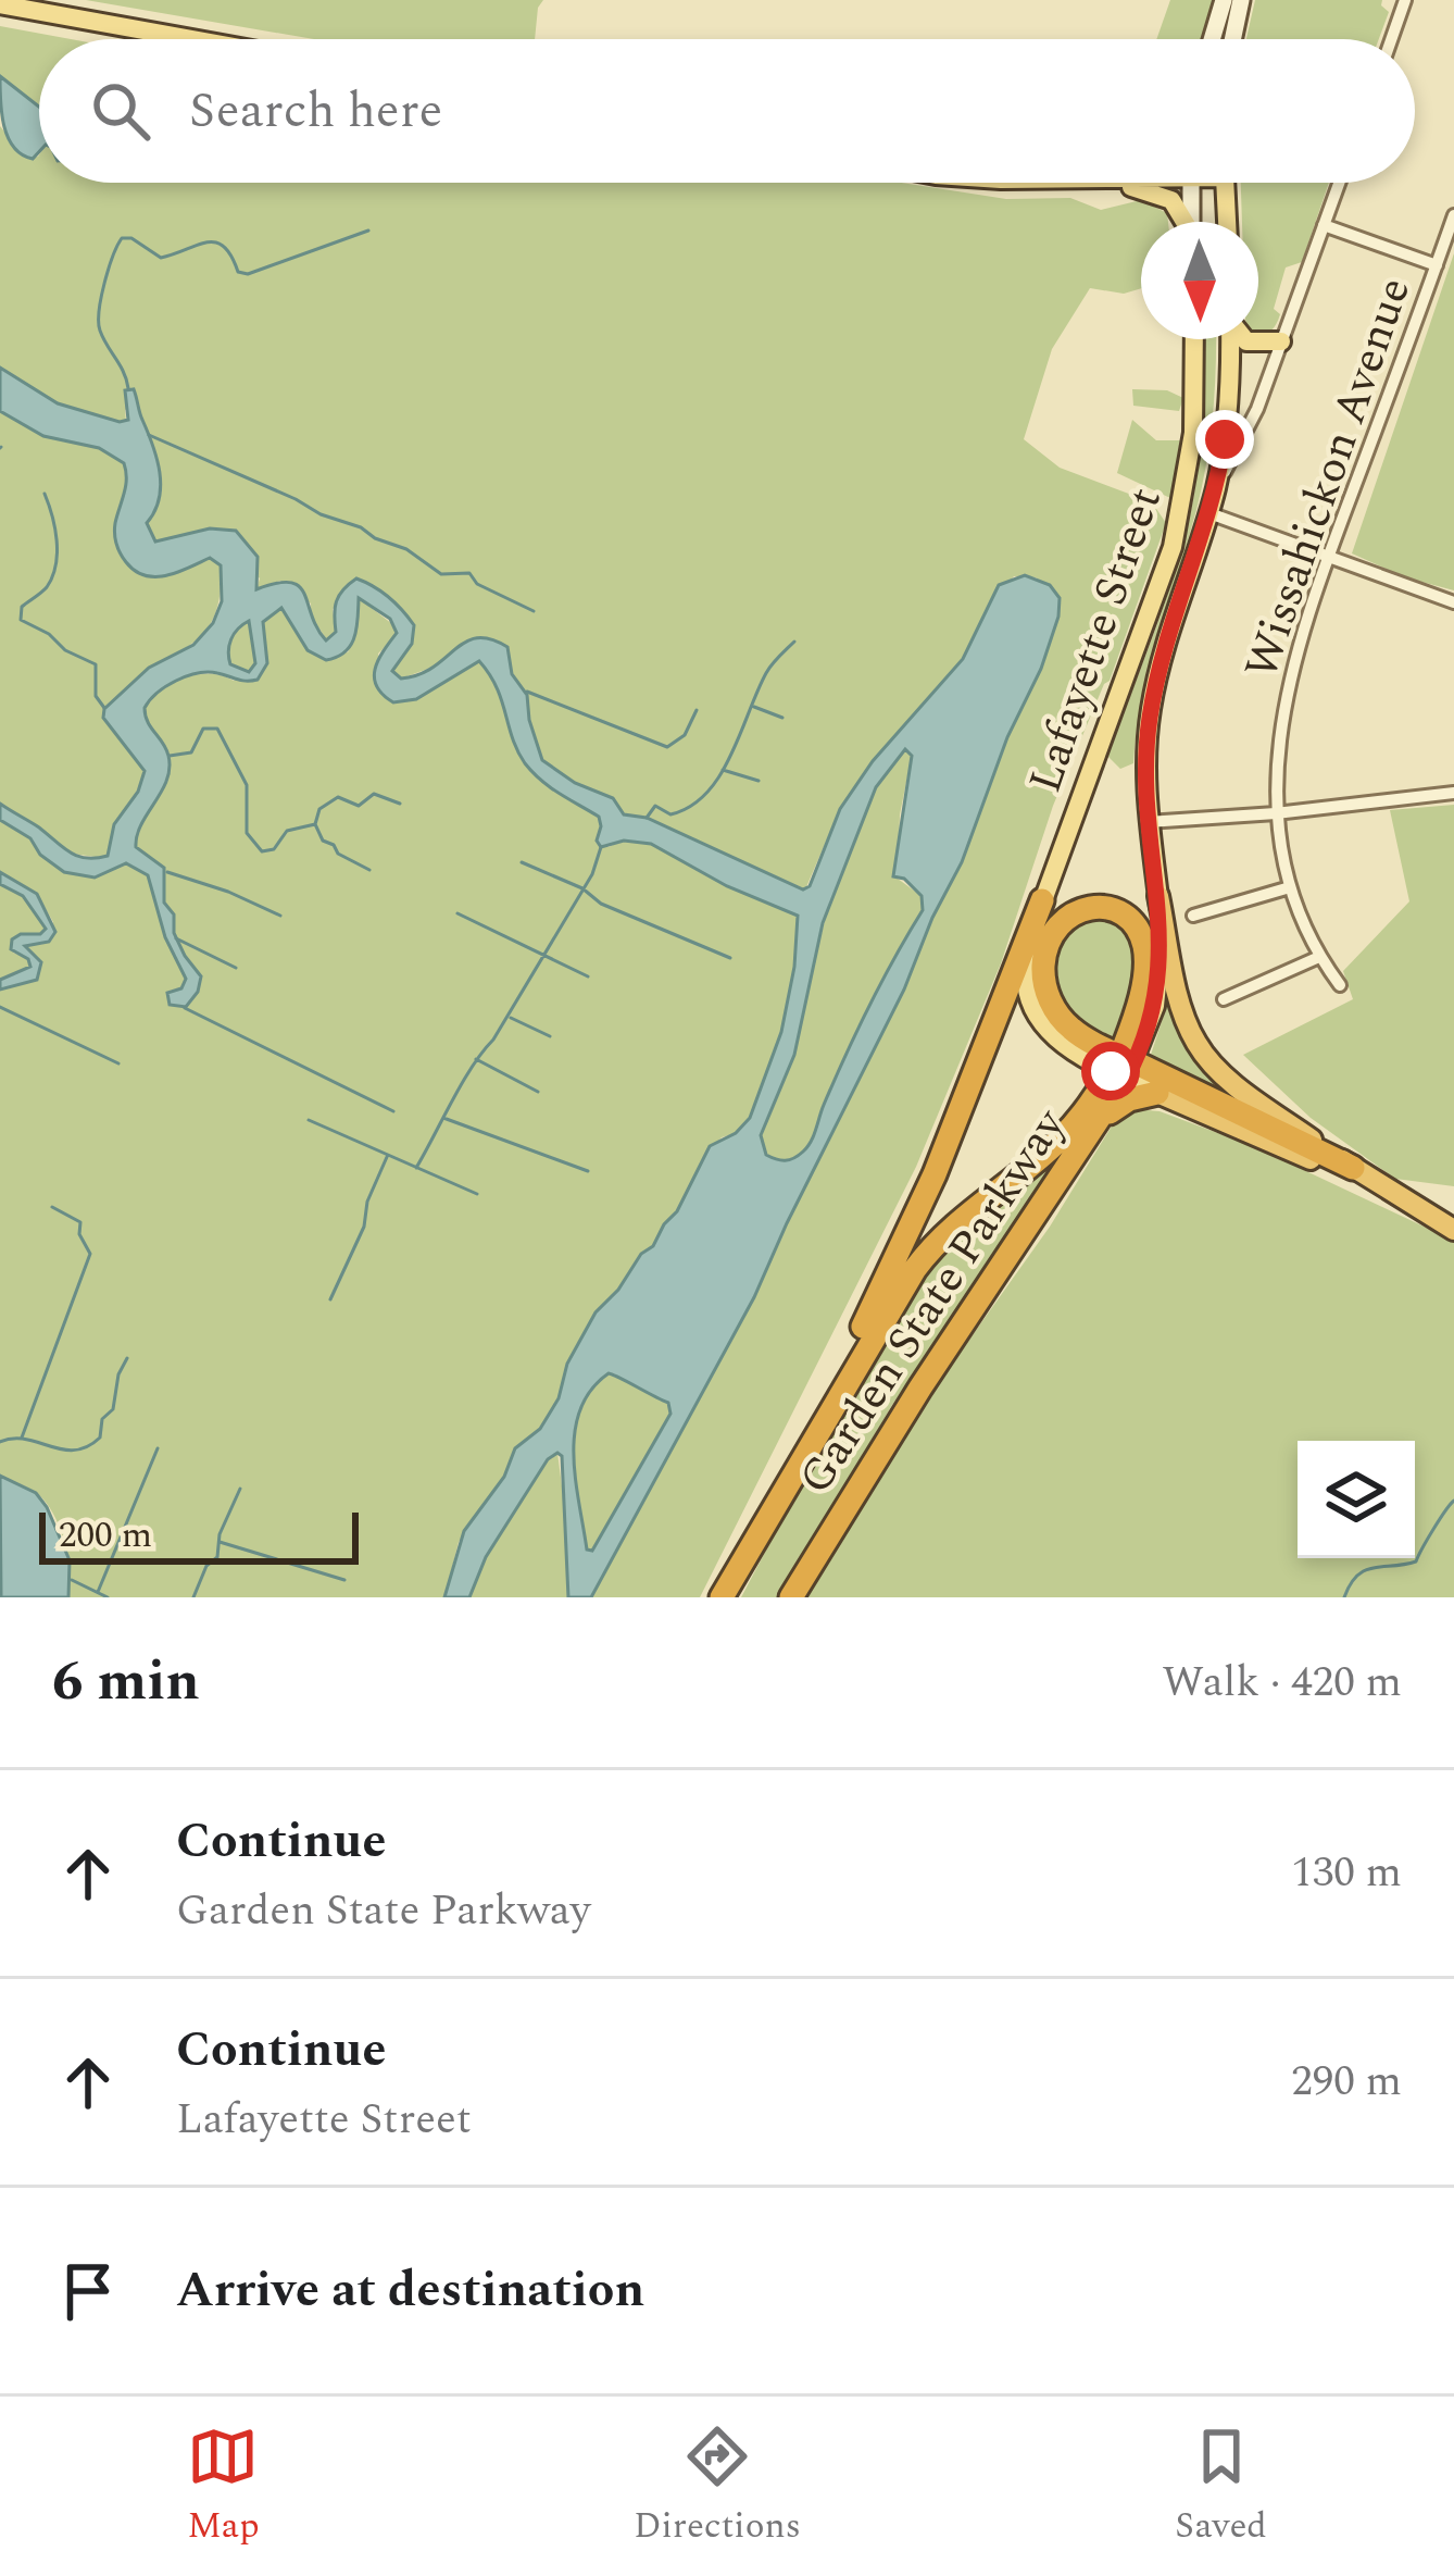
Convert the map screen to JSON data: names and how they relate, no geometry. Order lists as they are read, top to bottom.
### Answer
{
  "streets": {
    "highway": ["Garden State Parkway"],
    "main road": ["Lafayette Street"],
    "street": ["Wissahickon Avenue"]
  },
  "crossings": [
    ["Lafayette Street", "Garden State Parkway"]
  ],
  "scale_bar": "200 m",
  "north": "bottom",
  "page": {
    "search": "Search here",
    "scale": "200 m",
    "heading": ["6 min", "Walk · 420 m"],
    "list": [
      ["Continue", "Garden State Parkway", "130 m"],
      ["Continue", "Lafayette Street", "290 m"],
      "Arrive at destination"
    ],
    "nav": ["Map", "Directions", "Saved"]
  }
}
